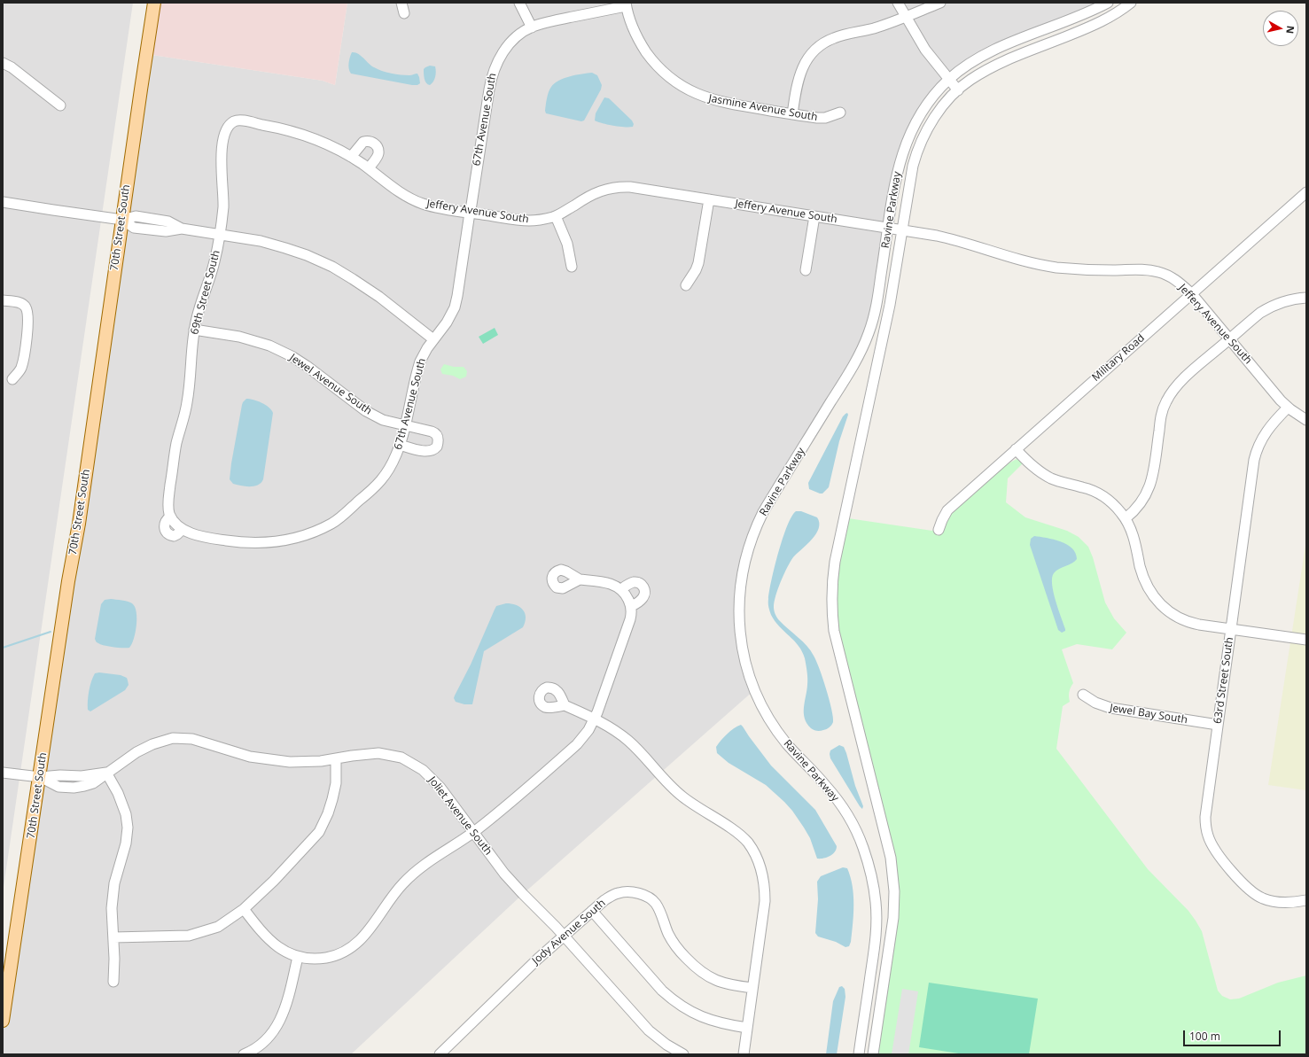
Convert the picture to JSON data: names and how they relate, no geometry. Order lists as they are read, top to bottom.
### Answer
{
  "streets": {
    "main road": ["70th Street South"],
    "street": [
      "Jasmine Avenue South",
      "67th Avenue South",
      "Ravine Parkway",
      "Jeffery Avenue South",
      "69th Street South",
      "Military Road",
      "Jewel Avenue South",
      "63rd Street South",
      "Jewel Bay South",
      "Joliet Avenue South",
      "Jody Avenue South"
    ]
  },
  "crossings": [
    ["Jasmine Avenue South", "67th Avenue South"],
    ["67th Avenue South", "Jeffery Avenue South"],
    ["67th Avenue South", "69th Street South"],
    ["67th Avenue South", "Jewel Avenue South"],
    ["Ravine Parkway", "Jeffery Avenue South"],
    ["Jeffery Avenue South", "69th Street South"],
    ["Jeffery Avenue South", "Military Road"],
    ["Jeffery Avenue South", "63rd Street South"],
    ["70th Street South", "Joliet Avenue South"],
    ["69th Street South", "Jewel Avenue South"],
    ["63rd Street South", "Jewel Bay South"],
    ["Joliet Avenue South", "Jody Avenue South"]
  ],
  "scale_bar": "100 m",
  "north": "right"
}
